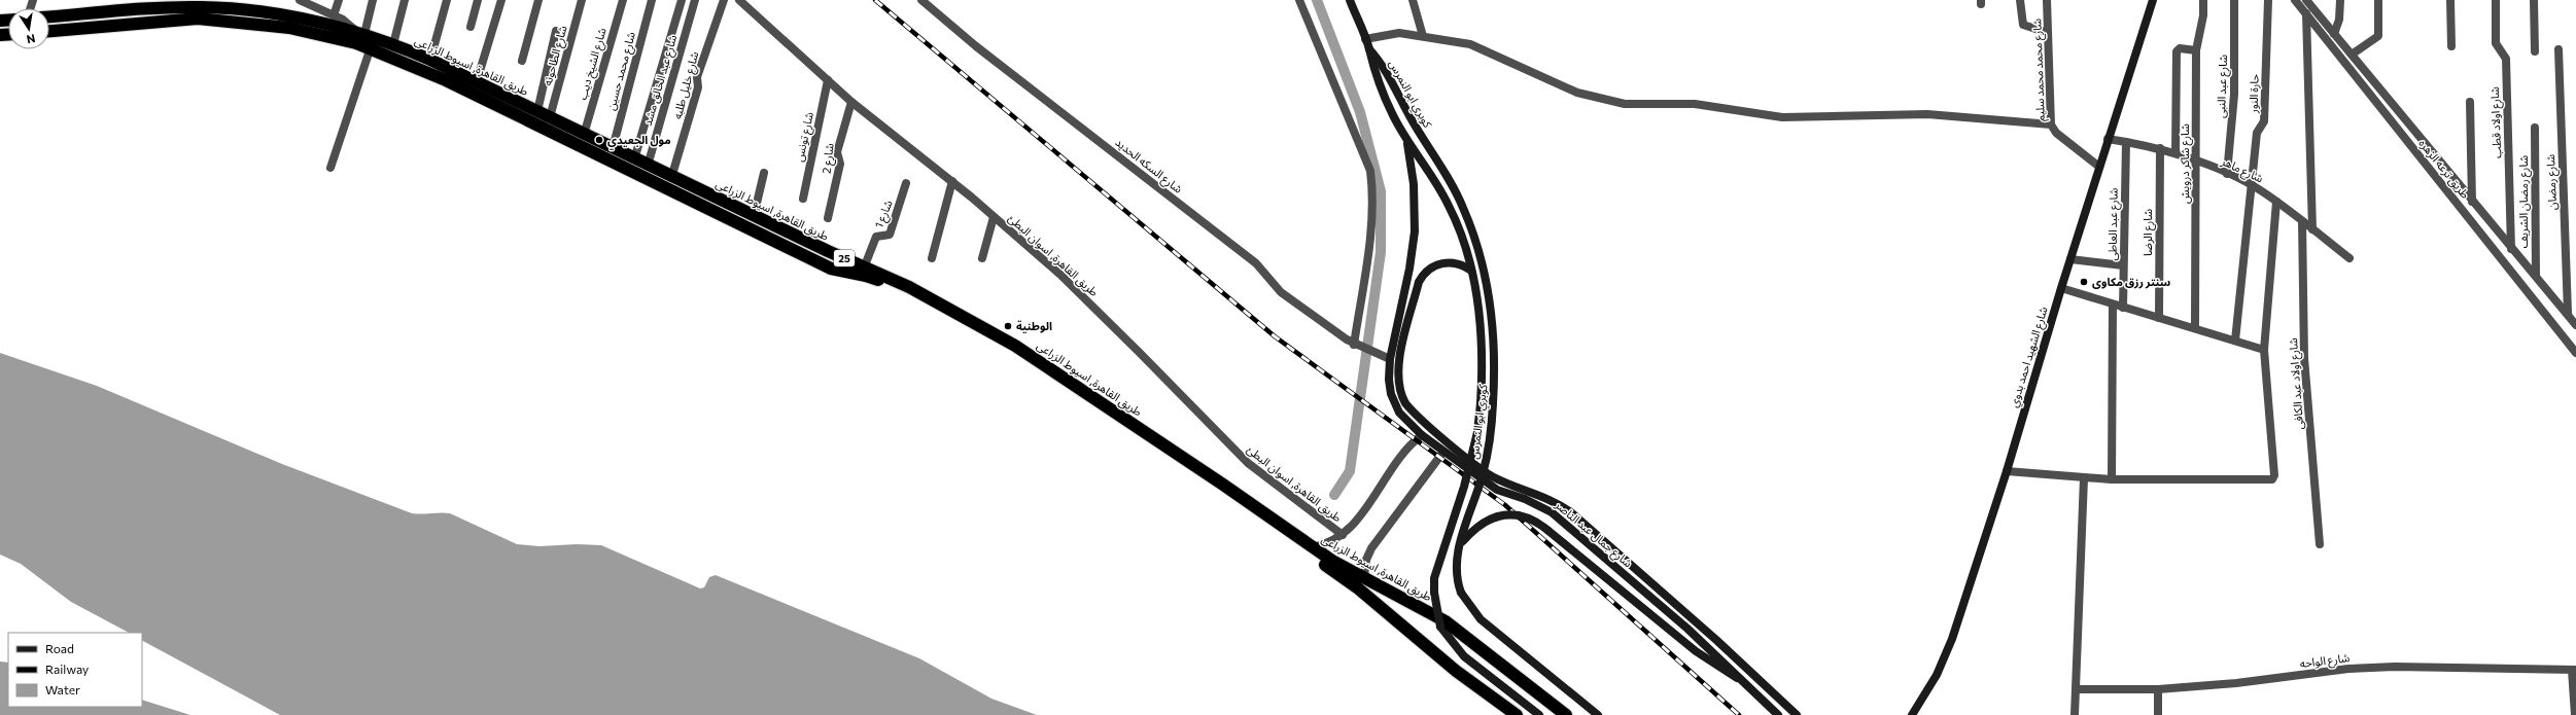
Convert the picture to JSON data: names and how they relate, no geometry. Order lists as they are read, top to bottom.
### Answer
{
  "streets": {
    "highway": ["طريق القاهرة, اسيوط الزراعى", "25"],
    "street": [
      "شارع الطاحونه",
      "شارع الشيخ ديب",
      "شارع محمد محمد سليم",
      "شارع محمد حسين",
      "شارع عبد الخالق مشد",
      "شارع خليل طلبه",
      "شارع عبد النبى",
      "كوبري ابو النمرس",
      "حارة النور",
      "شارع اولاد قطب",
      "شارع تونس",
      "شارع 2",
      "شارع شاكر درويش",
      "شارع السكه الحديد",
      "طريق ترعه الزهره",
      "شارع ماهر",
      "شارع رمضان",
      "شارع رمضان الشريف",
      "شارع 1",
      "شارع عبد العاطى",
      "شارع الرضا",
      "طريق القاهرة, اسوان البطئ",
      "شارع الشهيد احمد بدوي",
      "شارع اولاد عبد الكافى",
      "شارع جمال عبد الناصر",
      "شارع الواحه"
    ]
  },
  "crossings": [
    ["شارع الطاحونه", "طريق القاهرة, اسيوط الزراعى"],
    ["شارع الشيخ ديب", "طريق القاهرة, اسيوط الزراعى"],
    ["طريق القاهرة, اسيوط الزراعى", "شارع محمد حسين"],
    ["طريق القاهرة, اسيوط الزراعى", "شارع عبد الخالق مشد"],
    ["طريق القاهرة, اسيوط الزراعى", "شارع خليل طلبه"],
    ["طريق القاهرة, اسيوط الزراعى", "شارع 1"],
    ["شارع محمد محمد سليم", "شارع الشهيد احمد بدوي"],
    ["شارع عبد النبى", "شارع ماهر"],
    ["كوبري ابو النمرس", "شارع جمال عبد الناصر"],
    ["حارة النور", "شارع ماهر"],
    ["شارع اولاد قطب", "طريق ترعه الزهره"],
    ["شارع تونس", "طريق القاهرة, اسوان البطئ"],
    ["شارع 2", "طريق القاهرة, اسوان البطئ"],
    ["شارع شاكر درويش", "شارع ماهر"],
    ["شارع السكه الحديد", "شارع جمال عبد الناصر"],
    ["طريق ترعه الزهره", "شارع رمضان"],
    ["طريق ترعه الزهره", "شارع رمضان الشريف"],
    ["شارع ماهر", "شارع عبد العاطى"],
    ["شارع ماهر", "شارع الرضا"],
    ["شارع ماهر", "شارع الشهيد احمد بدوي"],
    ["شارع ماهر", "شارع اولاد عبد الكافى"]
  ],
  "places": ["مول الجعيدي", "سنتر رزق مكاوى", "الوطنية"],
  "legend": ["Road", "Railway", "Water"],
  "north": "bottom"
}
